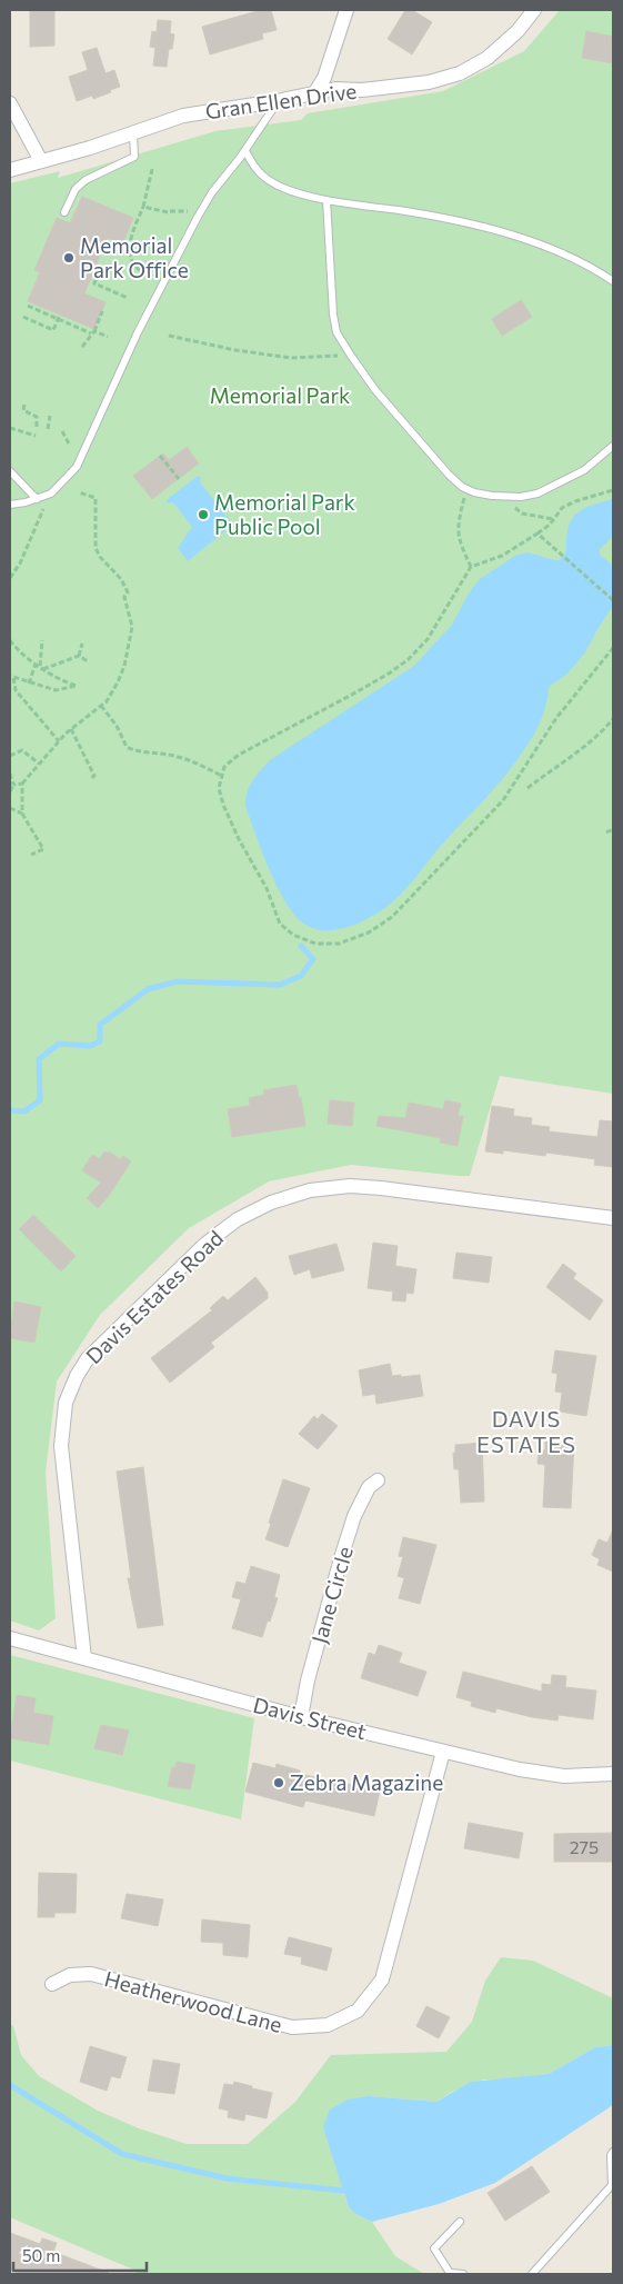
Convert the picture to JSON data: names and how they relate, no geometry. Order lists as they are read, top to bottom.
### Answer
{
  "streets": {
    "street": [
      "Gran Ellen Drive",
      "Davis Estates Road",
      "Jane Circle",
      "Davis Street",
      "Heatherwood Lane"
    ]
  },
  "crossings": [
    ["Davis Estates Road", "Davis Street"],
    ["Jane Circle", "Davis Street"],
    ["Davis Street", "Heatherwood Lane"]
  ],
  "districts": ["DAVIS ESTATES"],
  "parks": ["Memorial Park"],
  "places": ["Memorial Park Office", "Memorial Park Public Pool", "Zebra Magazine"],
  "house_numbers": ["275"],
  "scale_bar": "50 m"
}
